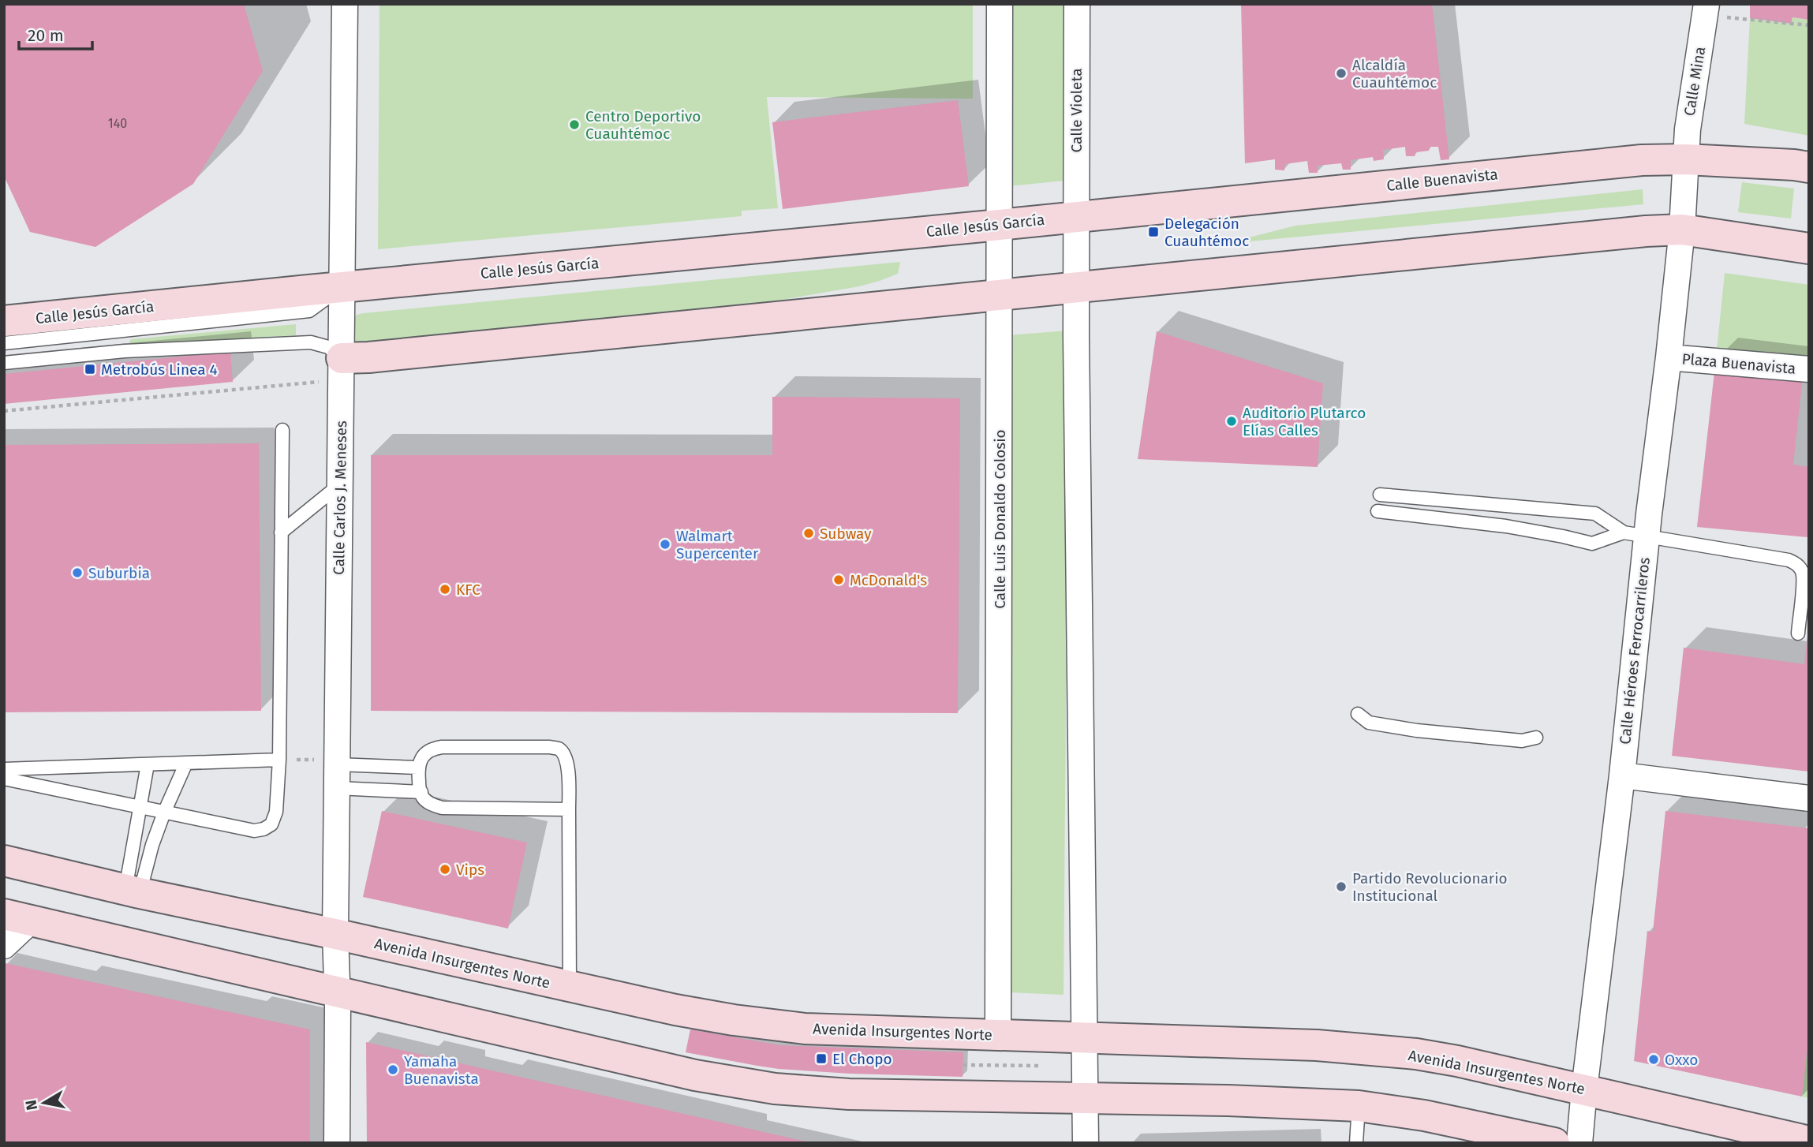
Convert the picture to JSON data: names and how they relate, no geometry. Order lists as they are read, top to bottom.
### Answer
{
  "streets": {
    "main road": ["Calle Buenavista", "Calle Jesús García", "Avenida Insurgentes Norte"],
    "street": [
      "Calle Mina",
      "Calle Violeta",
      "Plaza Buenavista",
      "Calle Carlos J. Meneses",
      "Calle Luis Donaldo Colosio",
      "Calle Héroes Ferrocarrileros"
    ]
  },
  "crossings": [
    ["Calle Mina", "Calle Buenavista"],
    ["Calle Mina", "Calle Héroes Ferrocarrileros"],
    ["Calle Violeta", "Calle Buenavista"],
    ["Calle Violeta", "Calle Jesús García"],
    ["Calle Buenavista", "Calle Jesús García"],
    ["Calle Buenavista", "Calle Héroes Ferrocarrileros"],
    ["Calle Jesús García", "Calle Carlos J. Meneses"],
    ["Calle Jesús García", "Calle Luis Donaldo Colosio"],
    ["Plaza Buenavista", "Calle Héroes Ferrocarrileros"],
    ["Calle Carlos J. Meneses", "Avenida Insurgentes Norte"],
    ["Calle Luis Donaldo Colosio", "Avenida Insurgentes Norte"],
    ["Calle Héroes Ferrocarrileros", "Avenida Insurgentes Norte"]
  ],
  "places": {
    "other": [
      "Alcaldía Cuauhtémoc",
      "Centro Deportivo Cuauhtémoc",
      "Auditorio Plutarco Elías Calles",
      "Subway",
      "Walmart Supercenter",
      "Suburbia",
      "McDonald's",
      "KFC",
      "Vips",
      "Partido Revolucionario Institucional",
      "Oxxo",
      "Yamaha Buenavista"
    ],
    "transit": ["Delegación Cuauhtémoc", "Metrobús Linea 4", "El Chopo"]
  },
  "house_numbers": ["140"],
  "scale_bar": "20 m",
  "north": "left"
}
